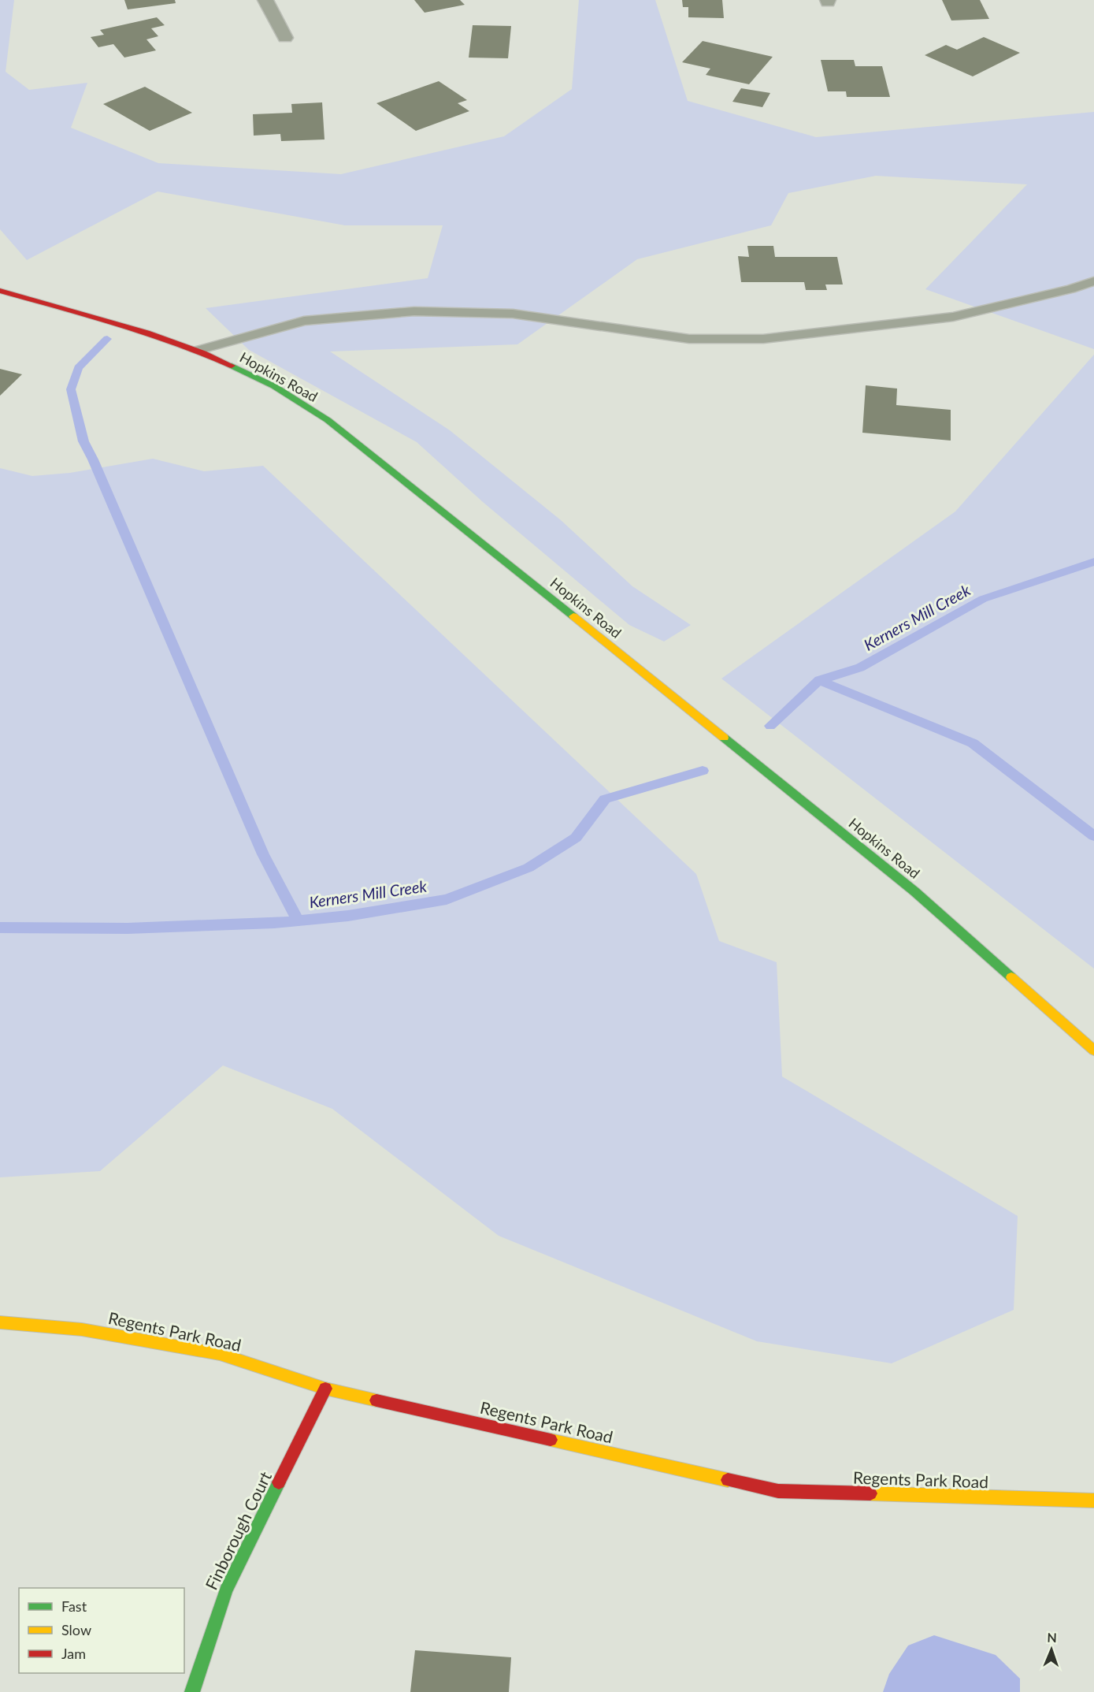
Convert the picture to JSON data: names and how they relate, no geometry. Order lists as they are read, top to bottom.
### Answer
{
  "streets": {
    "main road": ["Hopkins Road", "Regents Park Road", "Finborough Court"]
  },
  "crossings": [
    ["Regents Park Road", "Finborough Court"]
  ],
  "water": ["Kerners Mill Creek"],
  "legend": ["Fast", "Slow", "Jam"],
  "north": "top"
}
